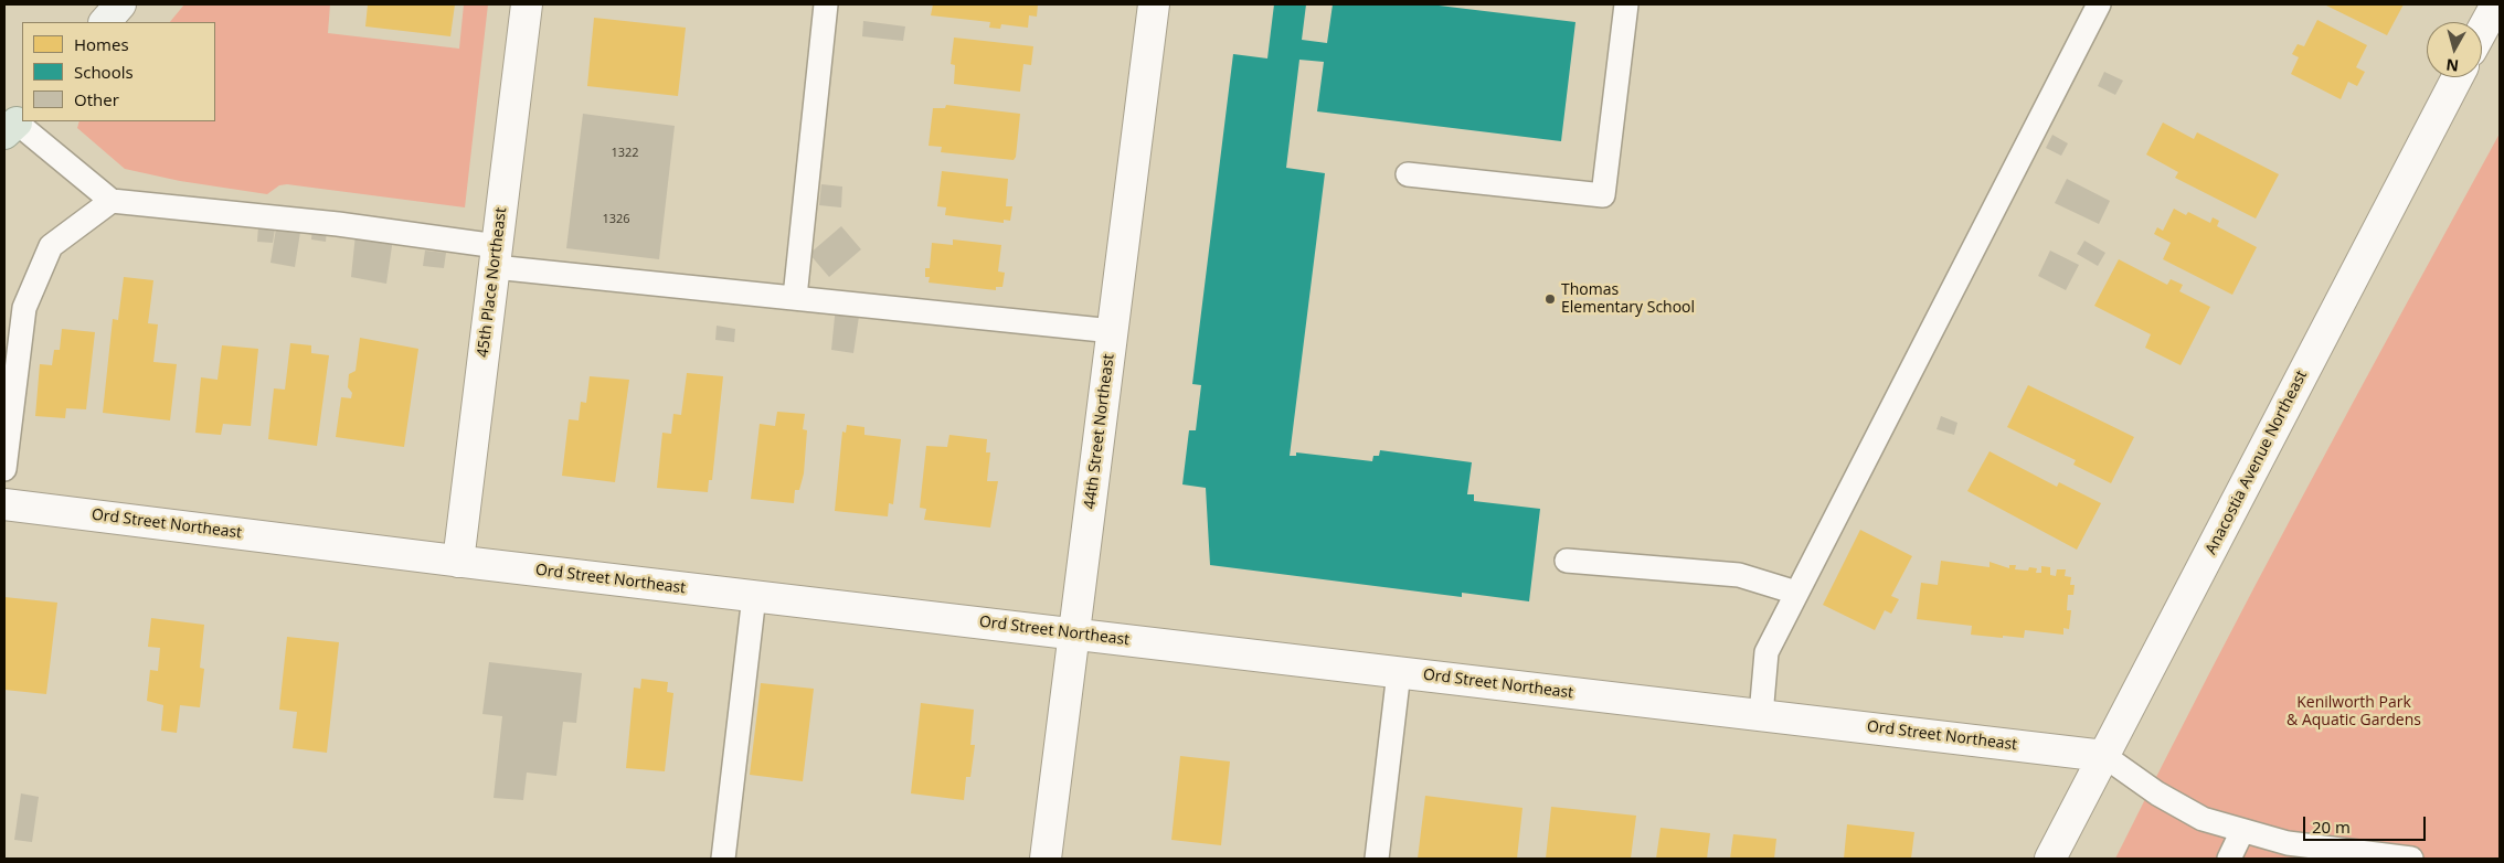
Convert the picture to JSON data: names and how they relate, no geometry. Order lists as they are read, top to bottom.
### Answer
{
  "streets": {
    "street": [
      "45th Place Northeast",
      "44th Street Northeast",
      "Anacostia Avenue Northeast",
      "Ord Street Northeast"
    ]
  },
  "crossings": [
    ["45th Place Northeast", "Ord Street Northeast"],
    ["44th Street Northeast", "Ord Street Northeast"],
    ["Anacostia Avenue Northeast", "Ord Street Northeast"]
  ],
  "parks": ["Kenilworth Park & Aquatic Gardens"],
  "places": ["Thomas Elementary School"],
  "house_numbers": ["1322", "1326"],
  "legend": ["Homes", "Schools", "Other"],
  "scale_bar": "20 m",
  "north": "bottom"
}
